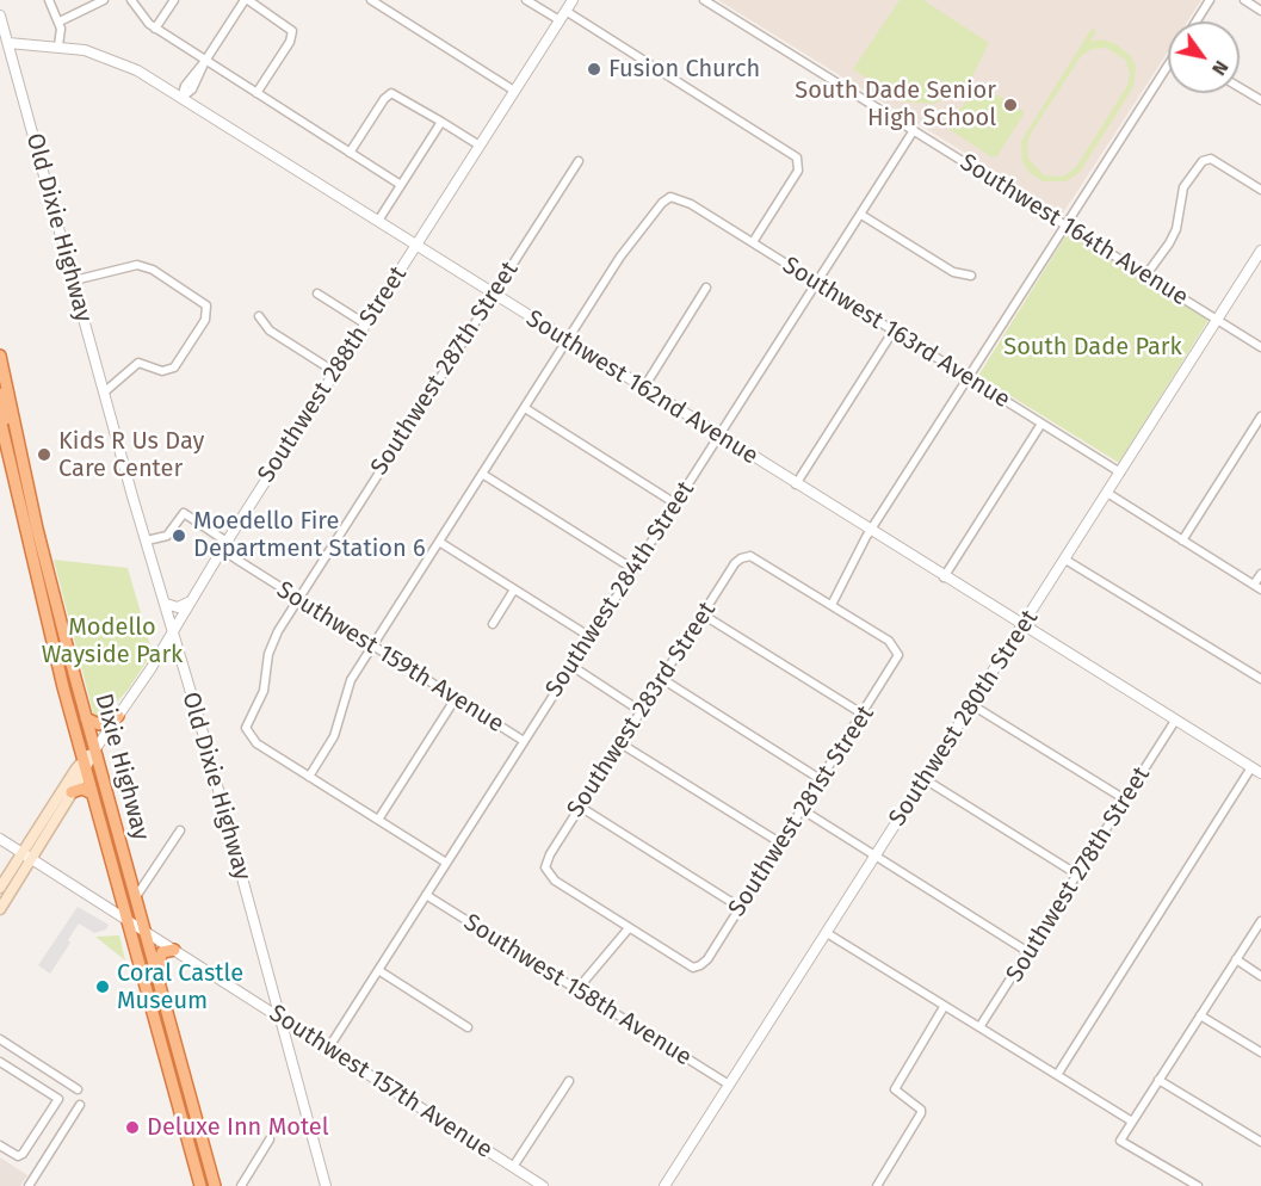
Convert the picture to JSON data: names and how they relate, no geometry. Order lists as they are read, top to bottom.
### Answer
{
  "streets": {
    "highway": ["Dixie Highway"],
    "main road": ["Southwest 288th Street"],
    "street": [
      "Old Dixie Highway",
      "Southwest 164th Avenue",
      "Southwest 163rd Avenue",
      "Southwest 287th Street",
      "Southwest 162nd Avenue",
      "Southwest 284th Street",
      "Southwest 159th Avenue",
      "Southwest 283rd Street",
      "Southwest 280th Street",
      "Southwest 281st Street",
      "Southwest 278th Street",
      "Southwest 158th Avenue",
      "Southwest 157th Avenue"
    ]
  },
  "crossings": [
    ["Old Dixie Highway", "Southwest 288th Street"],
    ["Old Dixie Highway", "Southwest 162nd Avenue"],
    ["Old Dixie Highway", "Southwest 159th Avenue"],
    ["Old Dixie Highway", "Southwest 157th Avenue"],
    ["Southwest 164th Avenue", "Southwest 284th Street"],
    ["Southwest 164th Avenue", "Southwest 280th Street"],
    ["Southwest 163rd Avenue", "Southwest 162nd Avenue"],
    ["Southwest 163rd Avenue", "Southwest 284th Street"],
    ["Southwest 163rd Avenue", "Southwest 280th Street"],
    ["Southwest 287th Street", "Southwest 162nd Avenue"],
    ["Southwest 287th Street", "Southwest 159th Avenue"],
    ["Southwest 288th Street", "Southwest 162nd Avenue"],
    ["Southwest 288th Street", "Southwest 159th Avenue"],
    ["Southwest 288th Street", "Dixie Highway"],
    ["Southwest 288th Street", "Southwest 157th Avenue"],
    ["Southwest 162nd Avenue", "Southwest 284th Street"],
    ["Southwest 162nd Avenue", "Southwest 280th Street"],
    ["Southwest 162nd Avenue", "Southwest 278th Street"],
    ["Southwest 284th Street", "Southwest 159th Avenue"],
    ["Southwest 284th Street", "Southwest 158th Avenue"],
    ["Southwest 284th Street", "Southwest 157th Avenue"],
    ["Southwest 283rd Street", "Southwest 281st Street"],
    ["Southwest 280th Street", "Southwest 158th Avenue"],
    ["Dixie Highway", "Southwest 157th Avenue"]
  ],
  "parks": ["South Dade Park", "Modello Wayside Park"],
  "places": [
    "Fusion Church",
    "South Dade Senior High School",
    "Kids R Us Day Care Center",
    "Moedello Fire Department Station 6",
    "Coral Castle Museum",
    "Deluxe Inn Motel"
  ],
  "north": "bottom right"
}
